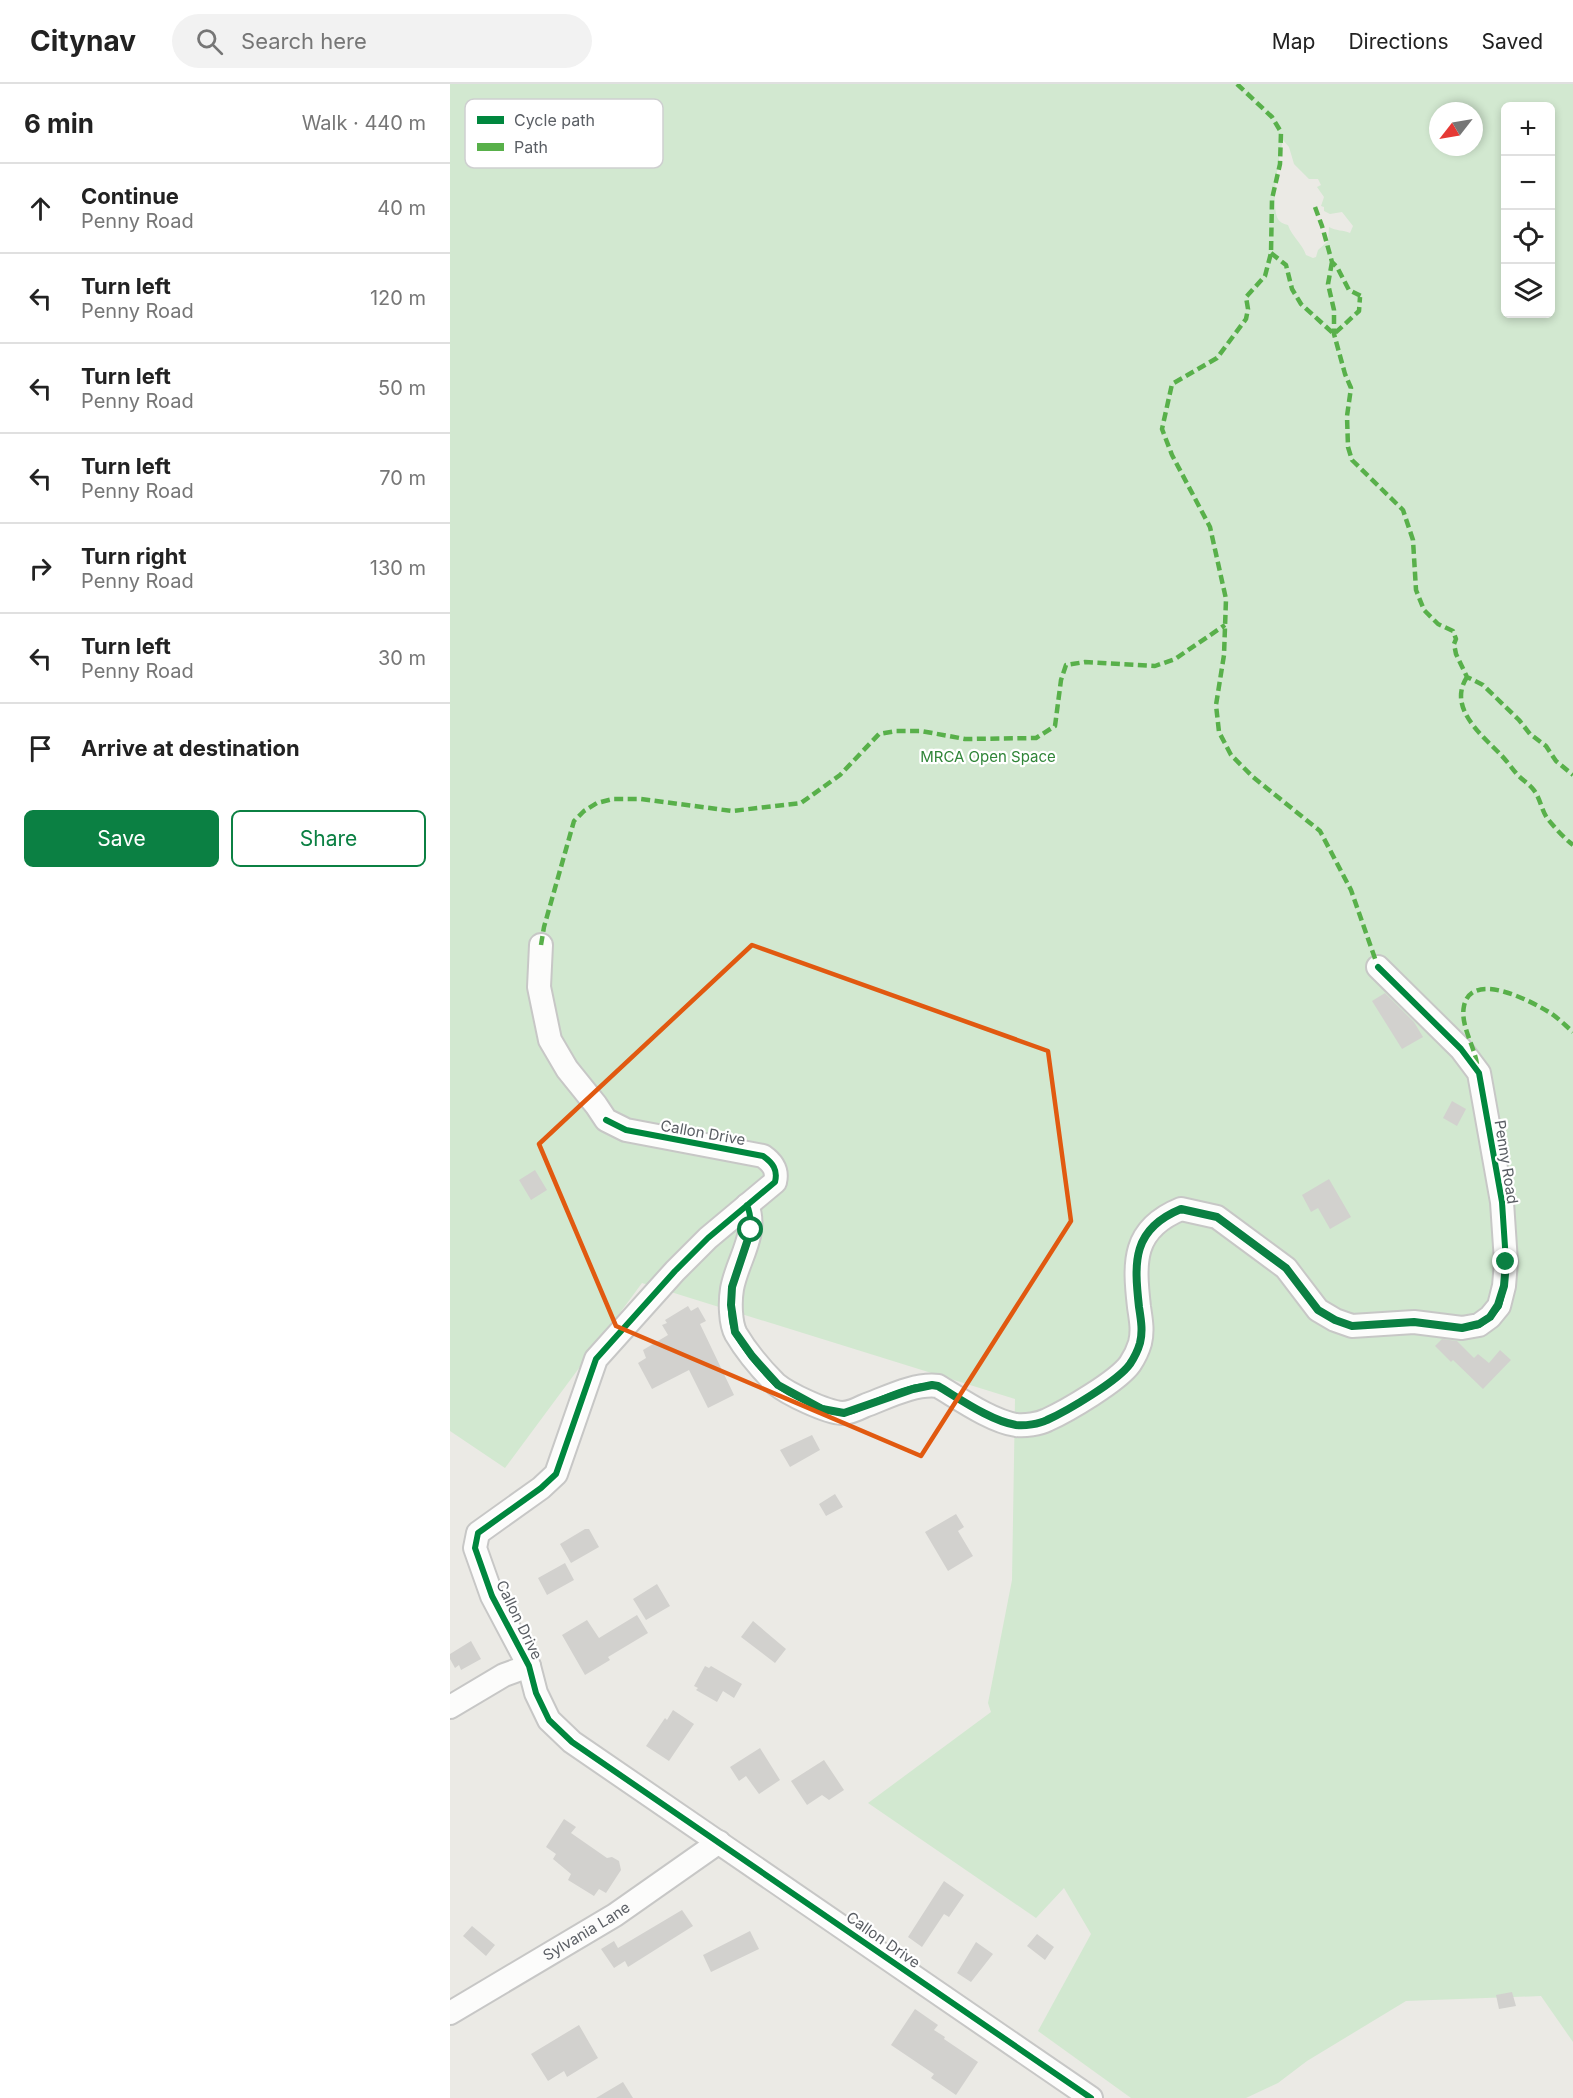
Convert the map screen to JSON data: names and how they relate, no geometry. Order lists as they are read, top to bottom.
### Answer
{
  "streets": {
    "street": ["Callon Drive", "Penny Road", "Sylvania Lane"]
  },
  "crossings": [
    ["Callon Drive", "Penny Road"],
    ["Callon Drive", "Sylvania Lane"]
  ],
  "parks": ["MRCA Open Space"],
  "legend": ["Cycle path", "Path"],
  "north": "bottom left",
  "page": {
    "header": "Citynav",
    "search": "Search here",
    "nav": ["Map", "Directions", "Saved"],
    "heading": ["6 min", "Walk · 440 m"],
    "map_buttons": ["+", "−"],
    "list": [
      ["Continue", "Penny Road", "40 m"],
      ["Turn left", "Penny Road", "120 m"],
      ["Turn left", "Penny Road", "50 m"],
      ["Turn left", "Penny Road", "70 m"],
      ["Turn right", "Penny Road", "130 m"],
      ["Turn left", "Penny Road", "30 m"],
      "Arrive at destination"
    ],
    "buttons": ["Save", "Share"]
  }
}
